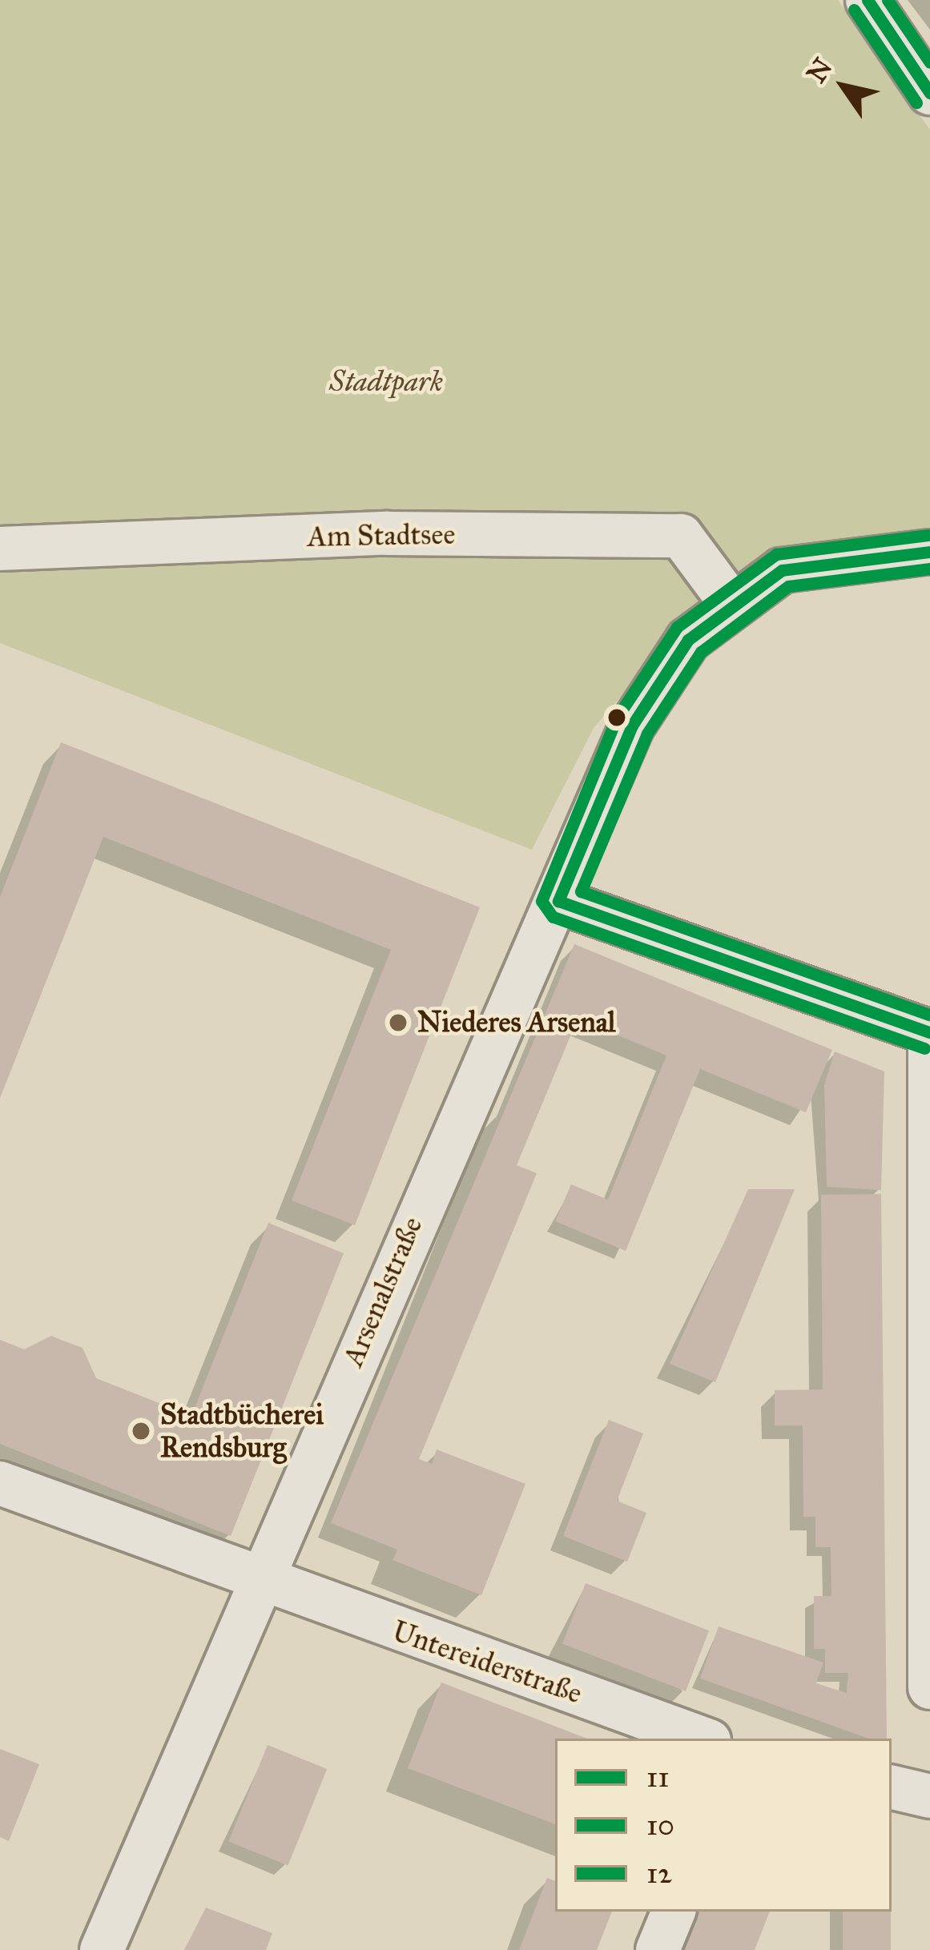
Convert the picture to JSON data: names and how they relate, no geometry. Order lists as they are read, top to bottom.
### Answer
{
  "streets": {
    "street": ["Am Stadtsee", "Arsenalstraße", "Untereiderstraße"]
  },
  "crossings": [
    ["Am Stadtsee", "Arsenalstraße"],
    ["Arsenalstraße", "Untereiderstraße"]
  ],
  "parks": ["Stadtpark"],
  "places": ["Niederes Arsenal", "Stadtbücherei Rendsburg"],
  "lines": ["transit line 11", "transit line 12", "transit line 10"],
  "legend": ["11", "10", "12"],
  "north": "top left"
}
